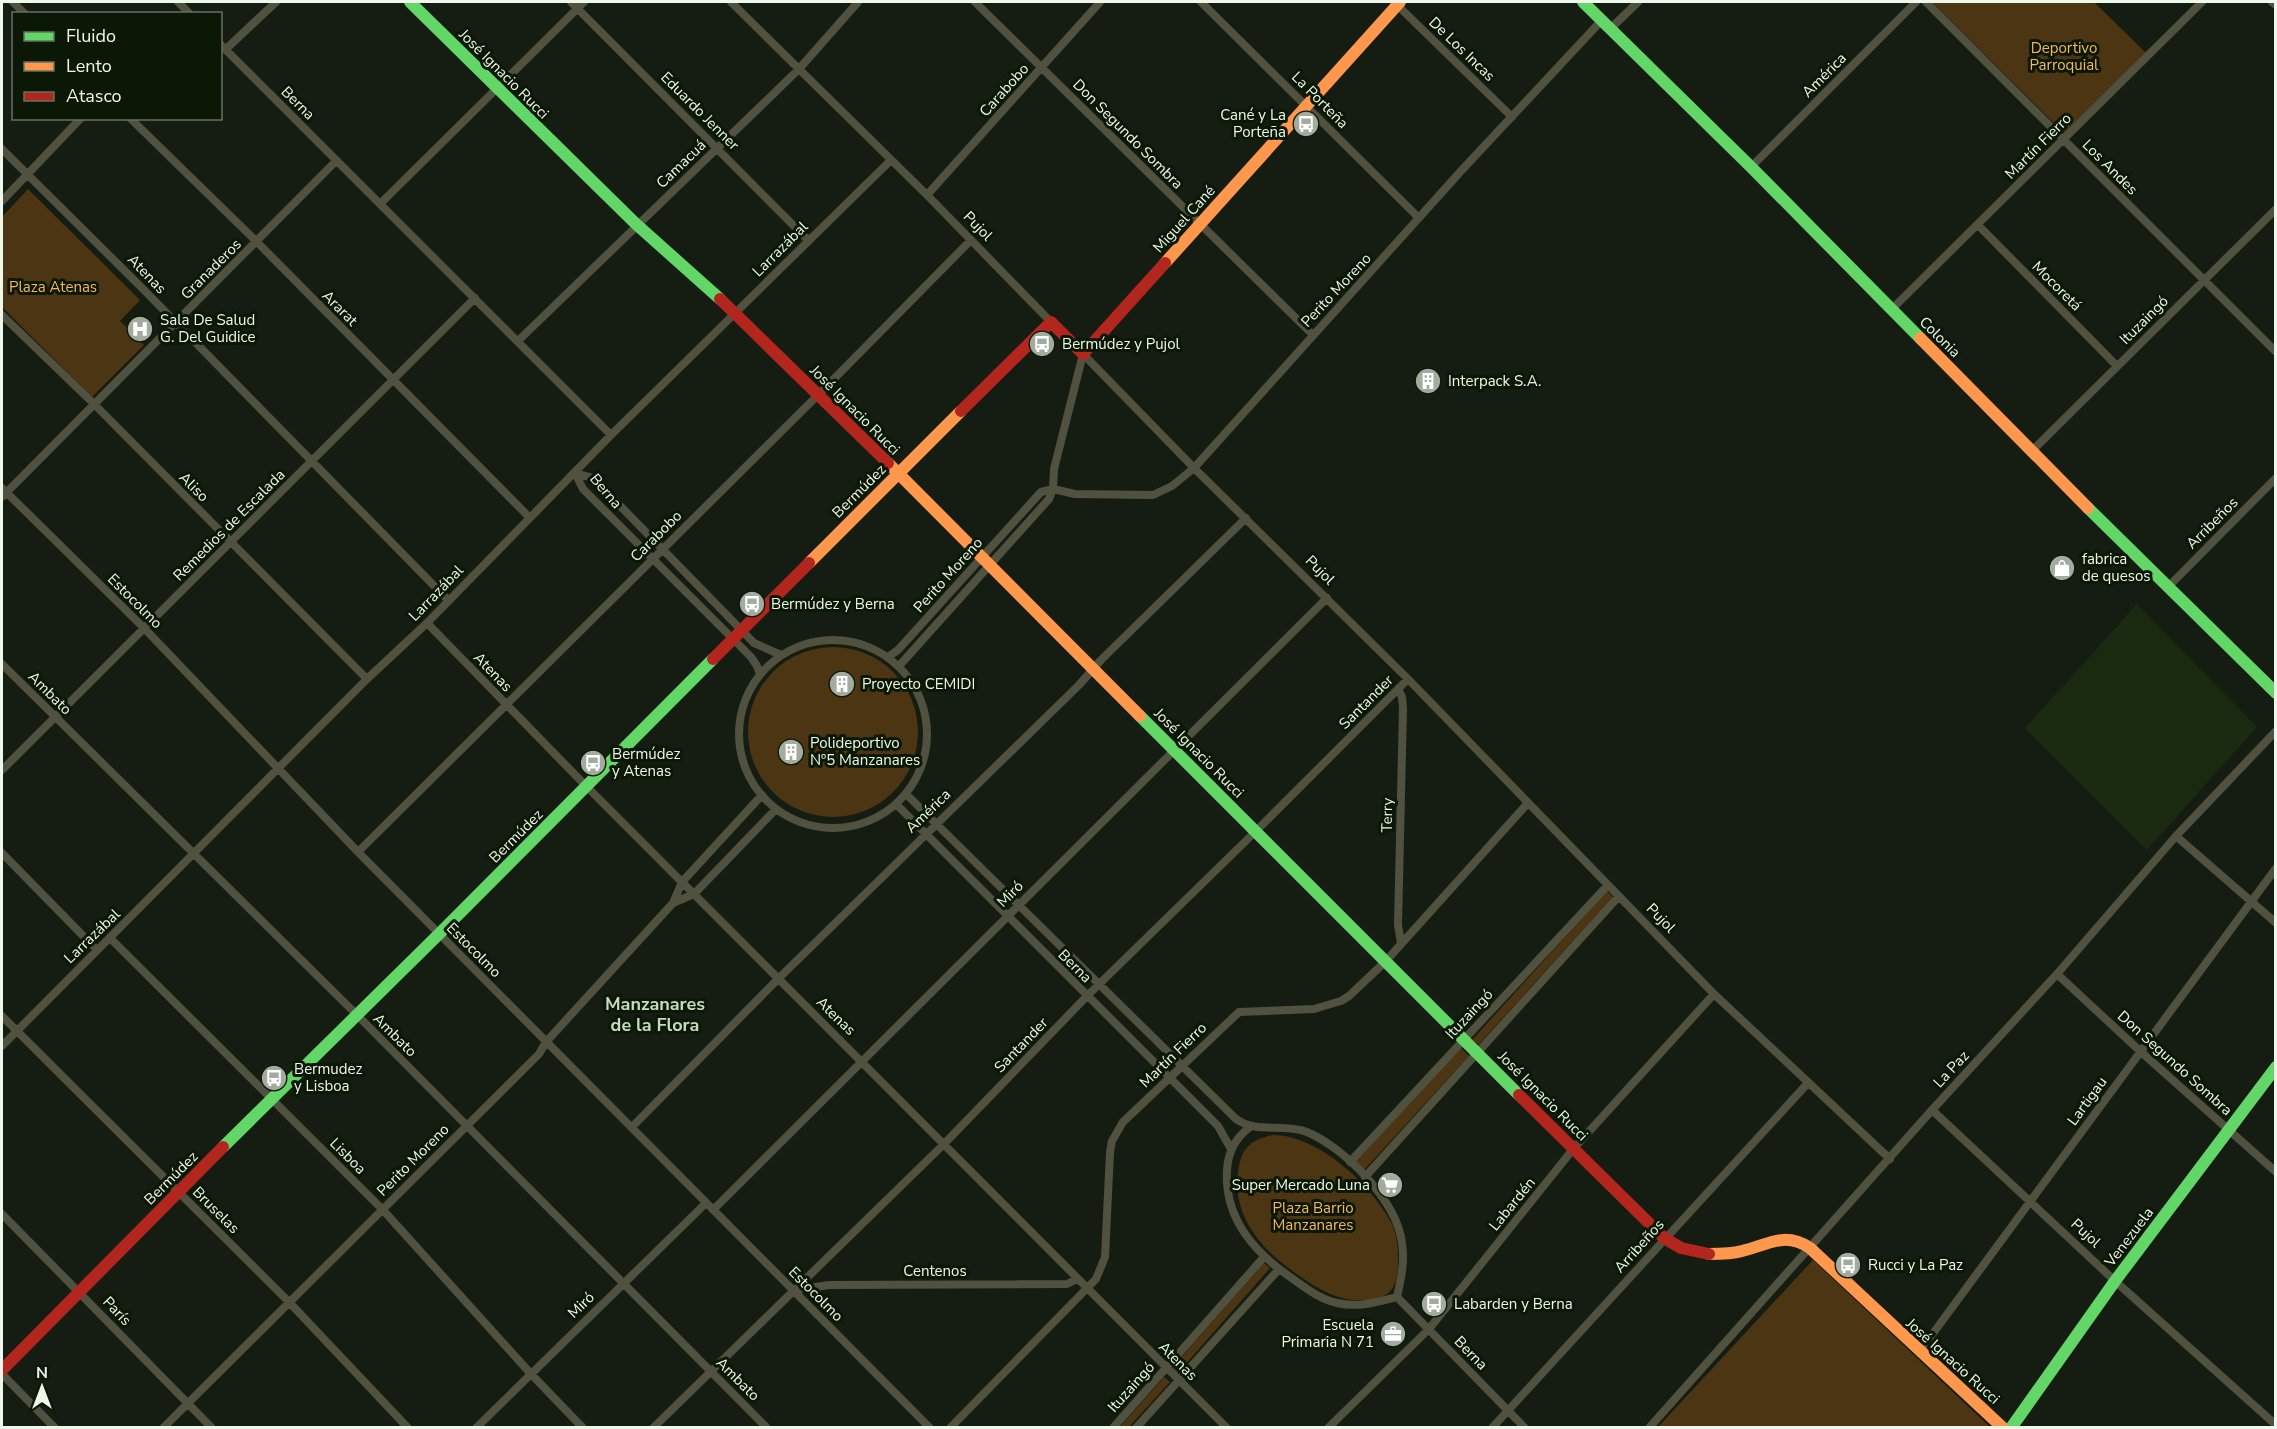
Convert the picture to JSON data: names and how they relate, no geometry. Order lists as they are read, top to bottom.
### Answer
{
  "streets": {
    "street": [
      "De Los Incas",
      "José Ignacio Rucci",
      "América",
      "Carabobo",
      "La Porteña",
      "Berna",
      "Eduardo Jenner",
      "Don Segundo Sombra",
      "Martín Fierro",
      "Camacuá",
      "Los Andes",
      "Miguel Cané",
      "Pujol",
      "Larrazábal",
      "Granaderos",
      "Atenas",
      "Mocoretá",
      "Perito Moreno",
      "Ararat",
      "Ituzaingó",
      "Colonia",
      "Aliso",
      "Bermúdez",
      "Arribeños",
      "Remedios de Escalada",
      "Estocolmo",
      "Ambato",
      "Santander",
      "Terry",
      "Miró",
      "La Paz",
      "Lartigau",
      "Lisboa",
      "Labardén",
      "Bruselas",
      "Venezuela",
      "Centenos",
      "París"
    ]
  },
  "crossings": [
    ["De Los Incas", "Miguel Cané"],
    ["De Los Incas", "Perito Moreno"],
    ["José Ignacio Rucci", "América"],
    ["José Ignacio Rucci", "Carabobo"],
    ["José Ignacio Rucci", "Martín Fierro"],
    ["José Ignacio Rucci", "Camacuá"],
    ["José Ignacio Rucci", "Larrazábal"],
    ["José Ignacio Rucci", "Perito Moreno"],
    ["José Ignacio Rucci", "Ituzaingó"],
    ["José Ignacio Rucci", "Bermúdez"],
    ["José Ignacio Rucci", "Arribeños"],
    ["José Ignacio Rucci", "Santander"],
    ["José Ignacio Rucci", "Miró"],
    ["José Ignacio Rucci", "La Paz"],
    ["José Ignacio Rucci", "Lartigau"],
    ["José Ignacio Rucci", "Labardén"],
    ["América", "Berna"],
    ["América", "Pujol"],
    ["América", "Atenas"],
    ["América", "Colonia"],
    ["América", "Estocolmo"],
    ["Carabobo", "Berna"],
    ["Carabobo", "Don Segundo Sombra"],
    ["Carabobo", "Pujol"],
    ["Carabobo", "Atenas"],
    ["Carabobo", "Estocolmo"],
    ["La Porteña", "Miguel Cané"],
    ["La Porteña", "Perito Moreno"],
    ["Berna", "Martín Fierro"],
    ["Berna", "Camacuá"],
    ["Berna", "Larrazábal"],
    ["Berna", "Granaderos"],
    ["Berna", "Perito Moreno"],
    ["Berna", "Ituzaingó"],
    ["Berna", "Bermúdez"],
    ["Berna", "Arribeños"],
    ["Berna", "Remedios de Escalada"],
    ["Berna", "Santander"],
    ["Berna", "Miró"],
    ["Berna", "Labardén"],
    ["Eduardo Jenner", "Camacuá"],
    ["Eduardo Jenner", "Larrazábal"],
    ["Don Segundo Sombra", "Miguel Cané"],
    ["Don Segundo Sombra", "Perito Moreno"],
    ["Don Segundo Sombra", "La Paz"],
    ["Don Segundo Sombra", "Lartigau"],
    ["Don Segundo Sombra", "Venezuela"],
    ["Martín Fierro", "Los Andes"],
    ["Martín Fierro", "Pujol"],
    ["Martín Fierro", "Atenas"],
    ["Martín Fierro", "Mocoretá"],
    ["Martín Fierro", "Colonia"],
    ["Martín Fierro", "Terry"],
    ["Camacuá", "Pujol"],
    ["Los Andes", "Ituzaingó"],
    ["Miguel Cané", "Pujol"],
    ["Miguel Cané", "Perito Moreno"],
    ["Pujol", "Larrazábal"],
    ["Pujol", "Perito Moreno"],
    ["Pujol", "Ituzaingó"],
    ["Pujol", "Bermúdez"],
    ["Pujol", "Arribeños"],
    ["Pujol", "Santander"],
    ["Pujol", "Miró"],
    ["Pujol", "La Paz"],
    ["Pujol", "Lartigau"],
    ["Pujol", "Labardén"],
    ["Pujol", "Venezuela"],
    ["Larrazábal", "Atenas"],
    ["Larrazábal", "Ararat"],
    ["Larrazábal", "Aliso"],
    ["Larrazábal", "Estocolmo"],
    ["Larrazábal", "Ambato"],
    ["Larrazábal", "Lisboa"],
    ["Larrazábal", "Bruselas"],
    ["Granaderos", "Atenas"],
    ["Granaderos", "Ararat"],
    ["Granaderos", "Aliso"],
    ["Granaderos", "Estocolmo"],
    ["Atenas", "Perito Moreno"],
    ["Atenas", "Ituzaingó"],
    ["Atenas", "Bermúdez"],
    ["Atenas", "Remedios de Escalada"],
    ["Atenas", "Santander"],
    ["Atenas", "Miró"],
    ["Atenas", "Centenos"],
    ["Mocoretá", "Ituzaingó"],
    ["Perito Moreno", "Colonia"],
    ["Perito Moreno", "Estocolmo"],
    ["Perito Moreno", "Ambato"],
    ["Perito Moreno", "Lisboa"],
    ["Perito Moreno", "Bruselas"],
    ["Perito Moreno", "París"],
    ["Ararat", "Remedios de Escalada"],
    ["Ituzaingó", "Colonia"],
    ["Colonia", "Arribeños"],
    ["Aliso", "Remedios de Escalada"],
    ["Bermúdez", "Estocolmo"],
    ["Bermúdez", "Ambato"],
    ["Bermúdez", "Lisboa"],
    ["Bermúdez", "Bruselas"],
    ["Bermúdez", "París"],
    ["Remedios de Escalada", "Estocolmo"],
    ["Remedios de Escalada", "Ambato"],
    ["Estocolmo", "Santander"],
    ["Estocolmo", "Miró"],
    ["Estocolmo", "Centenos"],
    ["Ambato", "Santander"],
    ["Ambato", "Miró"],
    ["Santander", "Terry"],
    ["Santander", "Centenos"],
    ["Miró", "Lisboa"]
  ],
  "districts": ["Manzanares de la Flora"],
  "parks": ["Deportivo Parroquial", "Plaza Atenas", "Plaza Barrio Manzanares"],
  "places": {
    "bus stop": [
      "Cané y La Porteña",
      "Bermúdez y Pujol",
      "Bermúdez y Berna",
      "Bermúdez y Atenas",
      "Bermudez y Lisboa",
      "Rucci y La Paz",
      "Labarden y Berna"
    ],
    "hospital": ["Sala De Salud G. Del Guidice"],
    "building": ["Interpack S.A.", "Proyecto CEMIDI", "Polideportivo Nº5 Manzanares"],
    "shop": ["fabrica de quesos"],
    "supermarket": ["Super Mercado Luna"],
    "office": ["Escuela Primaria N 71"]
  },
  "legend": ["Fluido", "Lento", "Atasco"],
  "north": "top"
}
